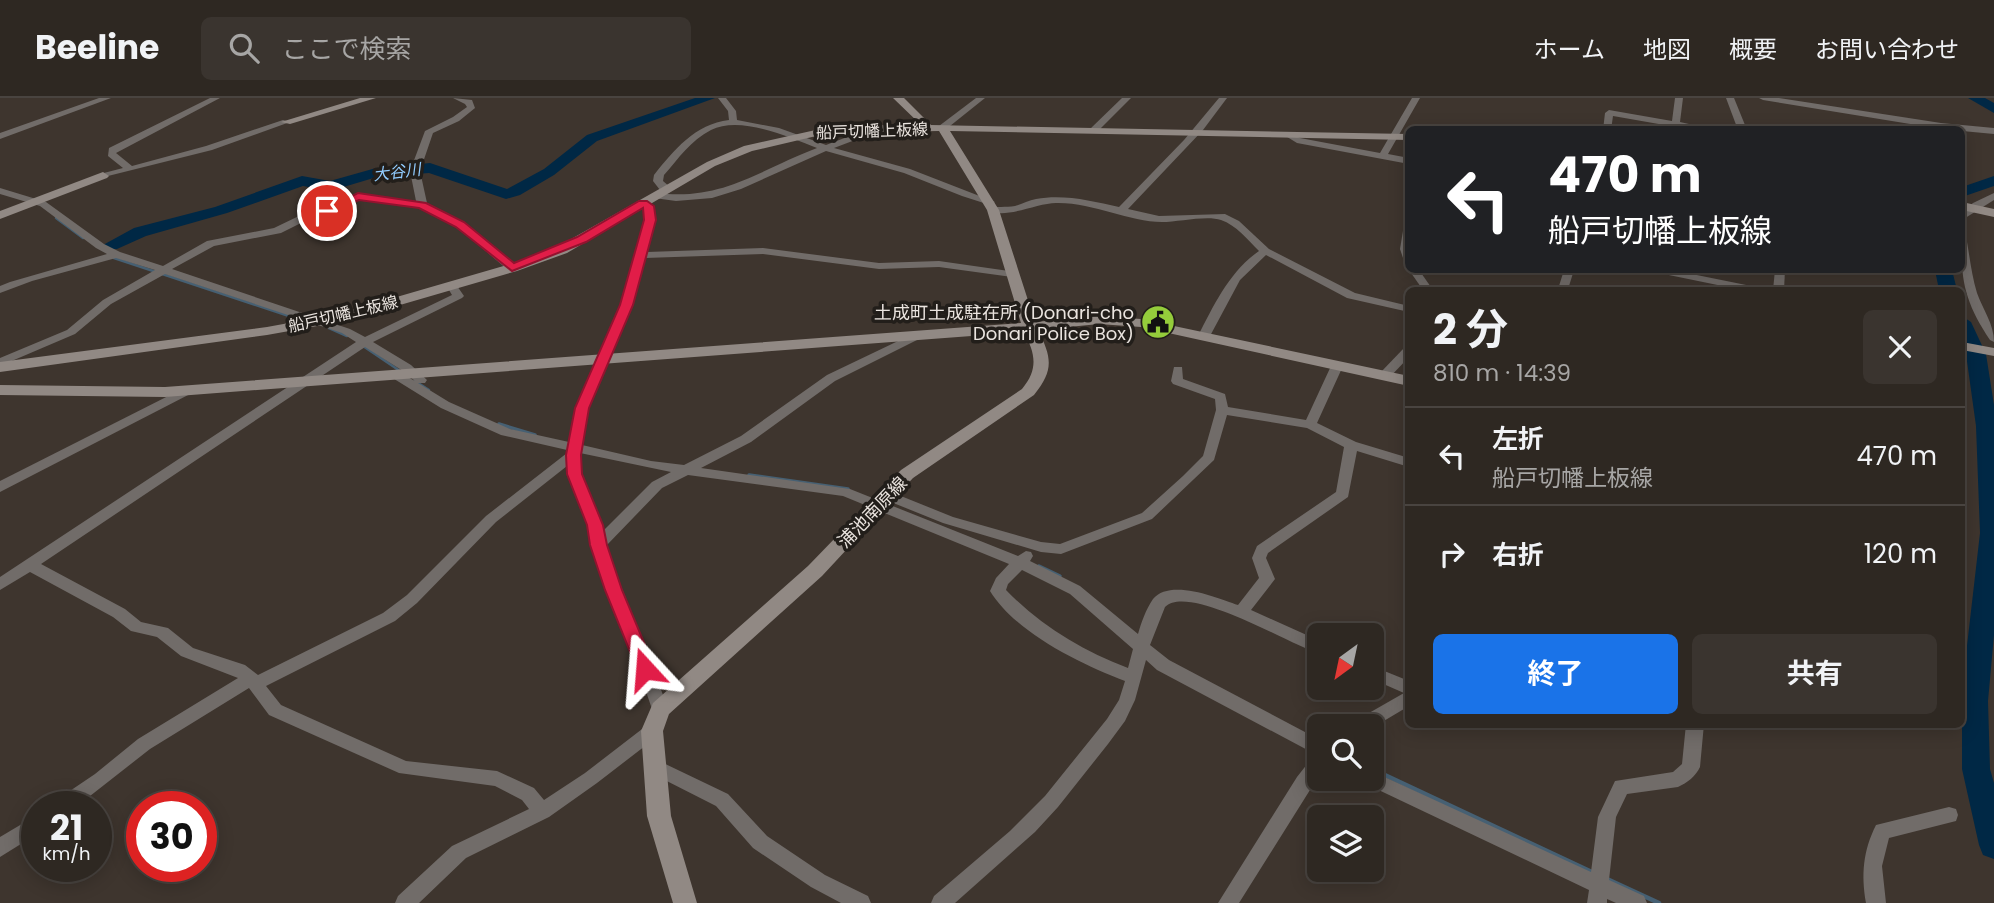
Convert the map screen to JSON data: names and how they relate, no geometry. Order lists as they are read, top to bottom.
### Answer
{
  "streets": {
    "main road": ["船戸切幡上板線", "浦池南原線"]
  },
  "crossings": [
    ["船戸切幡上板線", "浦池南原線"]
  ],
  "water": ["大谷川"],
  "places": {
    "public building": ["土成町土成駐在所 (Donari-cho Donari Police Box)"]
  },
  "north": "bottom left",
  "page": {
    "header": "Beeline",
    "search": "ここで検索",
    "nav": [
      "ホーム",
      "地図",
      "概要",
      "お問い合わせ"
    ],
    "turn": ["470 m", "船戸切幡上板線"],
    "heading": ["2 分", "810 m · 14:39"],
    "list": [
      {
        "name": "左折",
        "note": "船戸切幡上板線",
        "value": "470 m"
      },
      {
        "name": "右折",
        "value": "120 m"
      }
    ],
    "buttons": ["終了", "共有"],
    "speed": "21 km/h",
    "limit": "30"
  }
}
